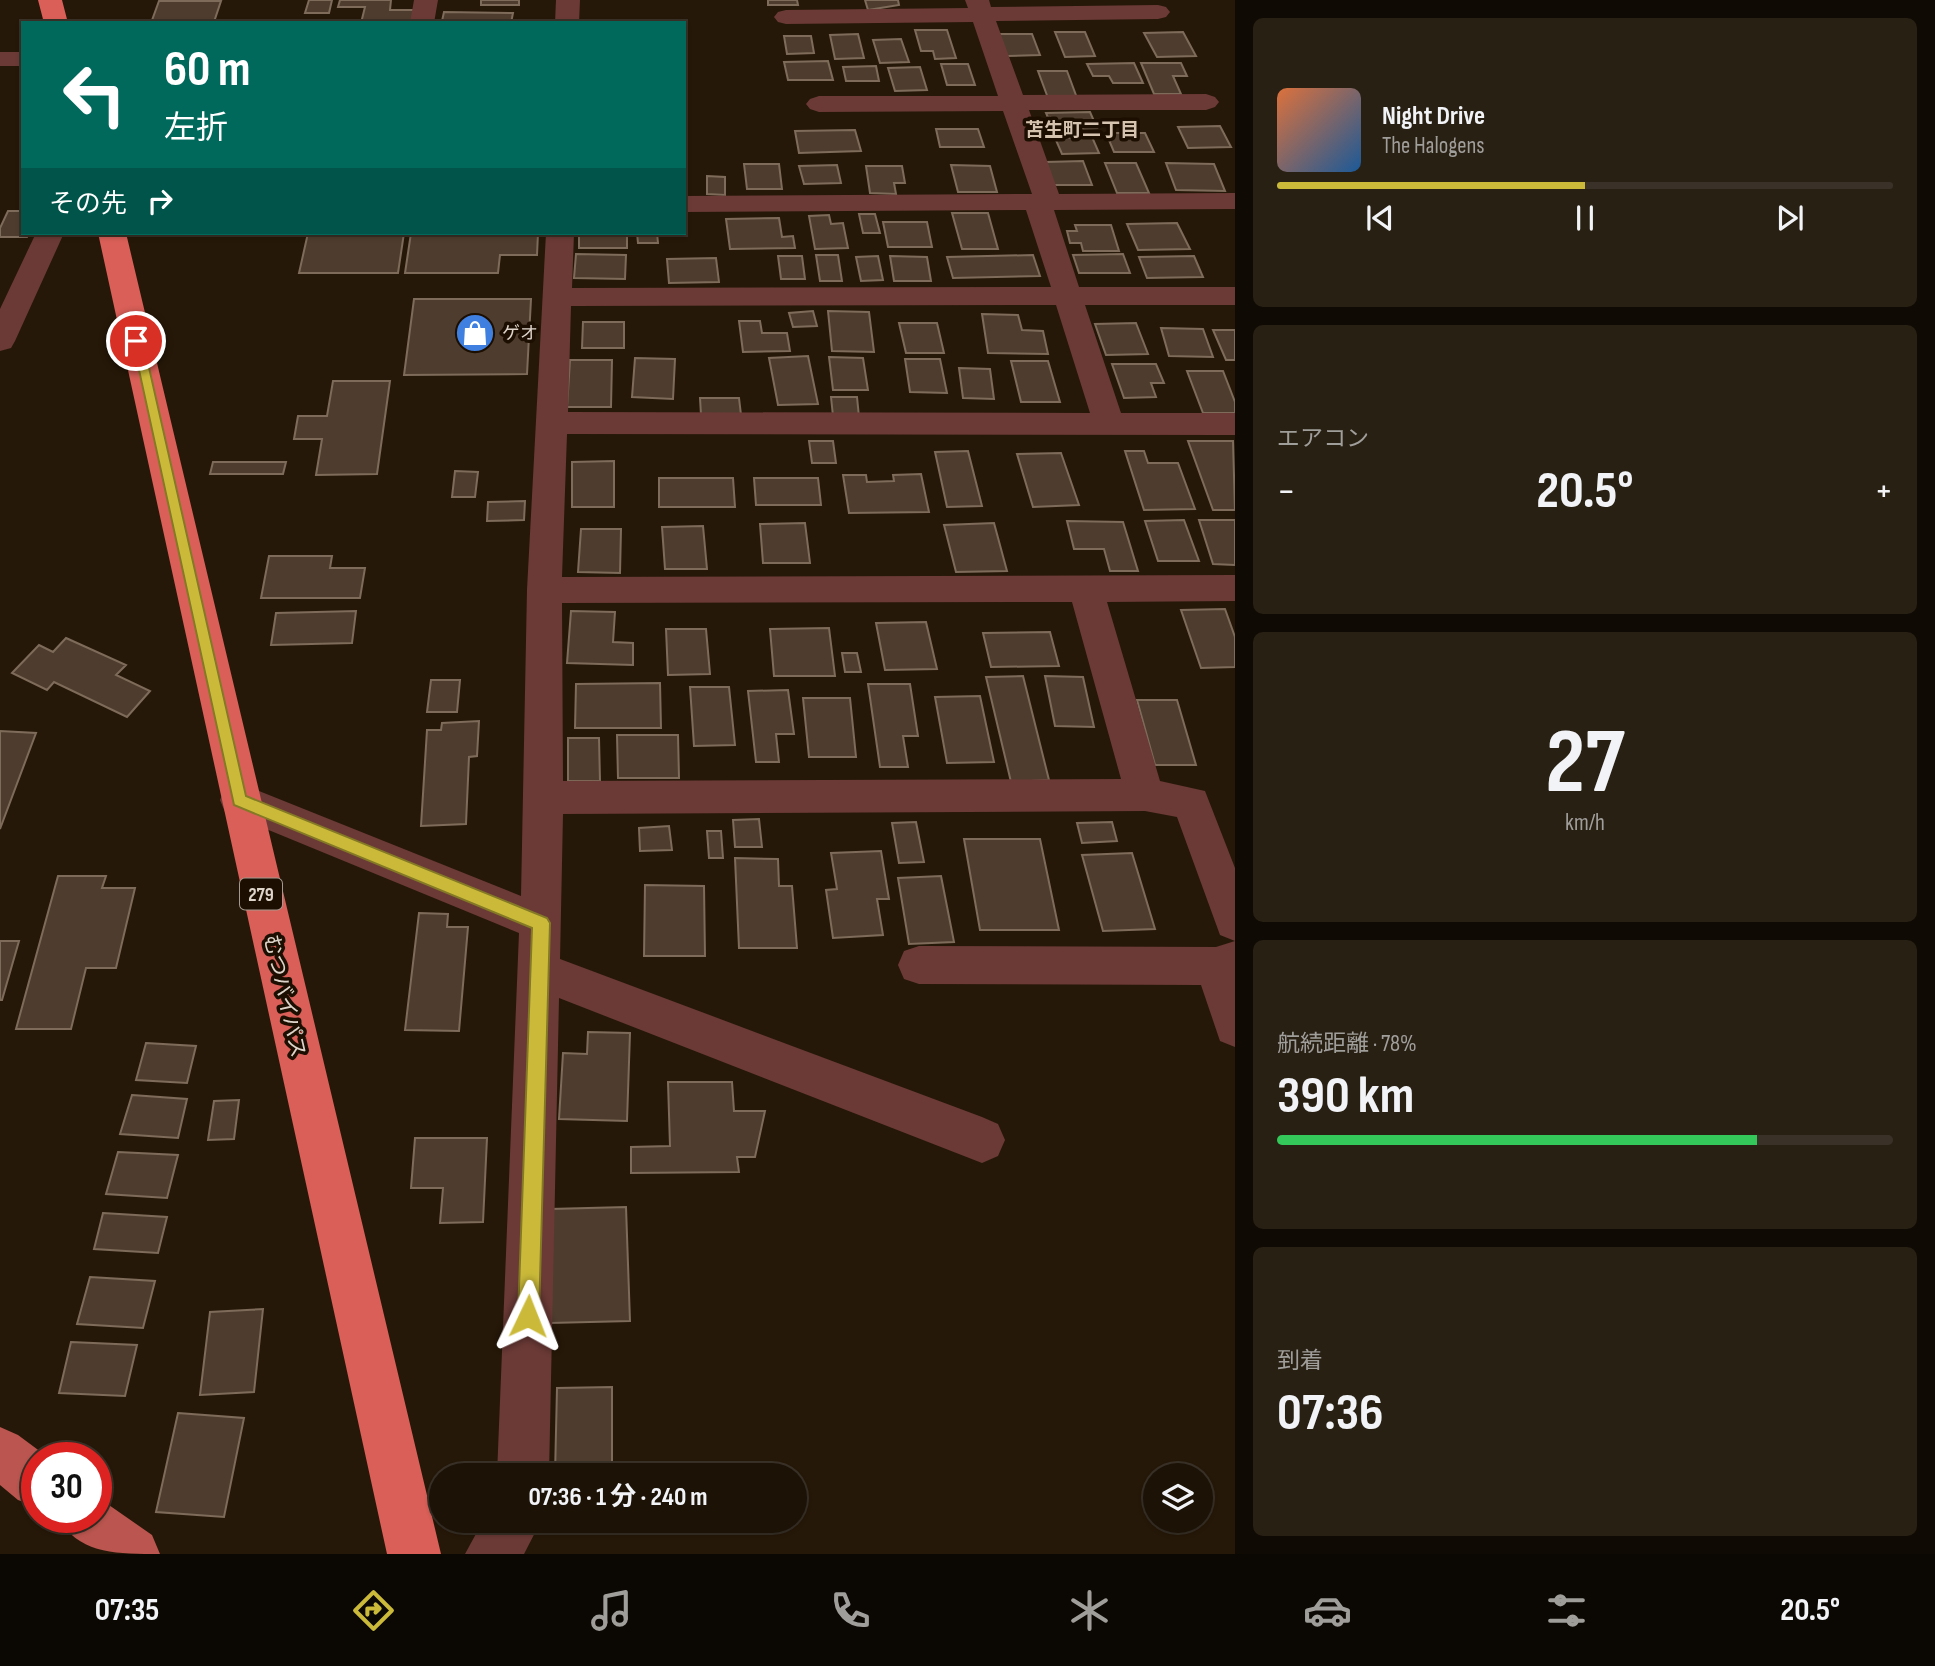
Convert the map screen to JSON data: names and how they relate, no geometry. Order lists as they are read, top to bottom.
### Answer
{
  "streets": {
    "highway": ["279", "むつバイパス"]
  },
  "districts": ["苫生町二丁目"],
  "places": {
    "shop": ["ゲオ"]
  },
  "page": {
    "turn": ["60 m", "左折"],
    "song": ["Night Drive", "The Halogens"],
    "then": "その先",
    "tile": [
      "エアコン",
      ["27", "km/h"],
      ["航続距離 · 78%", "390 km"],
      ["到着", "07:36"]
    ],
    "heat": ["−", "20.5°", "+"],
    "limit": "30",
    "trip": "07:36 · 1 分 · 240 m",
    "tabs": ["07:35", "20.5°"]
  }
}
